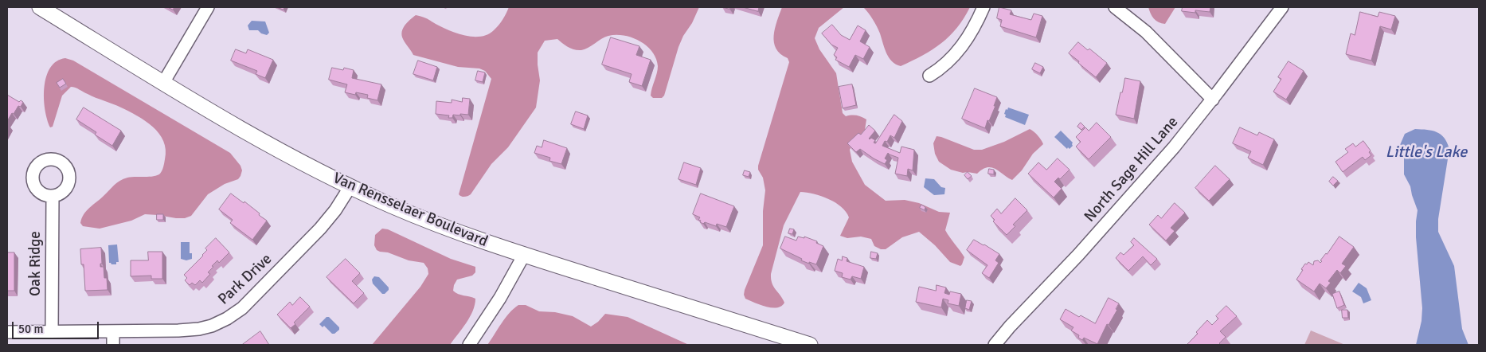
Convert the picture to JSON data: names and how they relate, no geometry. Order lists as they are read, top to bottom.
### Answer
{
  "streets": {
    "main road": ["Van Rensselaer Boulevard"],
    "street": ["North Sage Hill Lane", "Oak Ridge", "Park Drive"]
  },
  "crossings": [
    ["Van Rensselaer Boulevard", "Park Drive"],
    ["Oak Ridge", "Park Drive"]
  ],
  "water": ["Little's Lake"],
  "scale_bar": "50 m"
}
